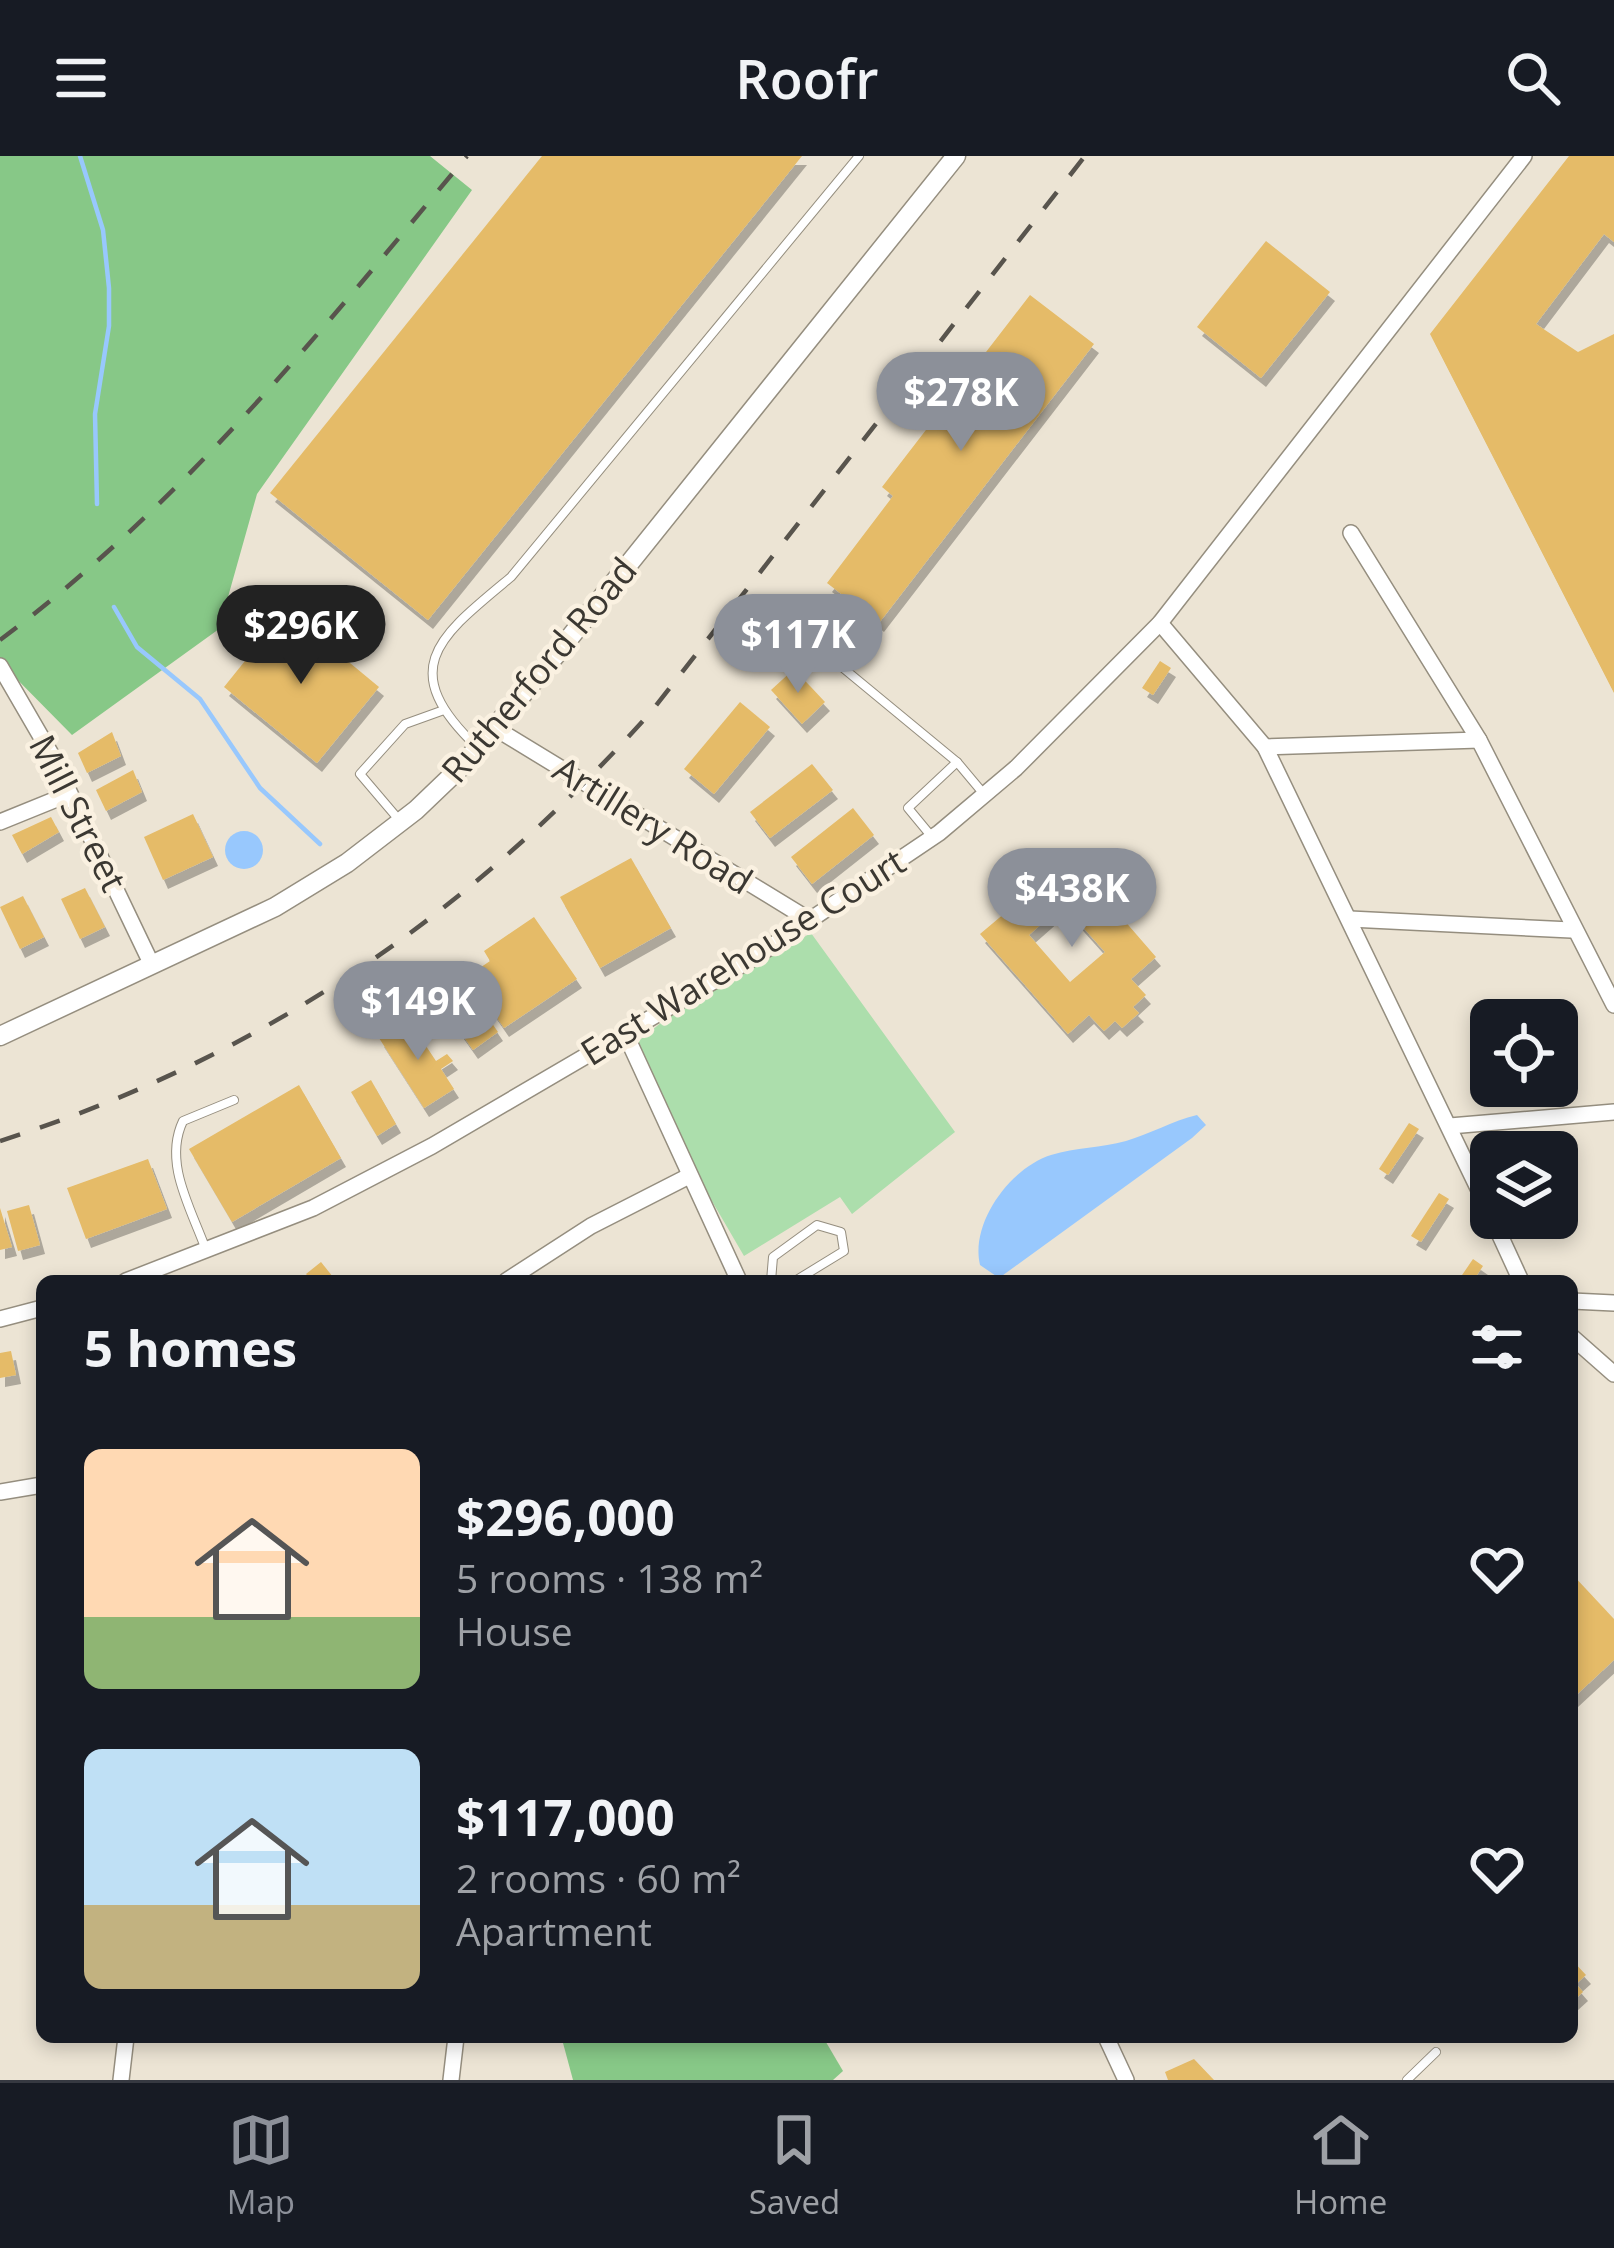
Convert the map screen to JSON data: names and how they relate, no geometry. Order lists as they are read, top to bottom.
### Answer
{
  "streets": {
    "street": [
      "Rutherford Road",
      "Mill Street",
      "Artillery Road",
      "East Warehouse Court"
    ]
  },
  "crossings": [
    ["Rutherford Road", "Mill Street"],
    ["Rutherford Road", "Artillery Road"],
    ["Artillery Road", "East Warehouse Court"]
  ],
  "page": {
    "header": "Roofr",
    "price": [
      "$278K",
      "$296K",
      "$117K",
      "$438K",
      "$149K"
    ],
    "heading": "5 homes",
    "list": [
      {
        "name": "$296,000",
        "note": "5 rooms · 138 m² · House"
      },
      {
        "name": "$117,000",
        "note": "2 rooms · 60 m² · Apartment"
      }
    ],
    "tabs": ["Map", "Saved", "Home"]
  }
}
